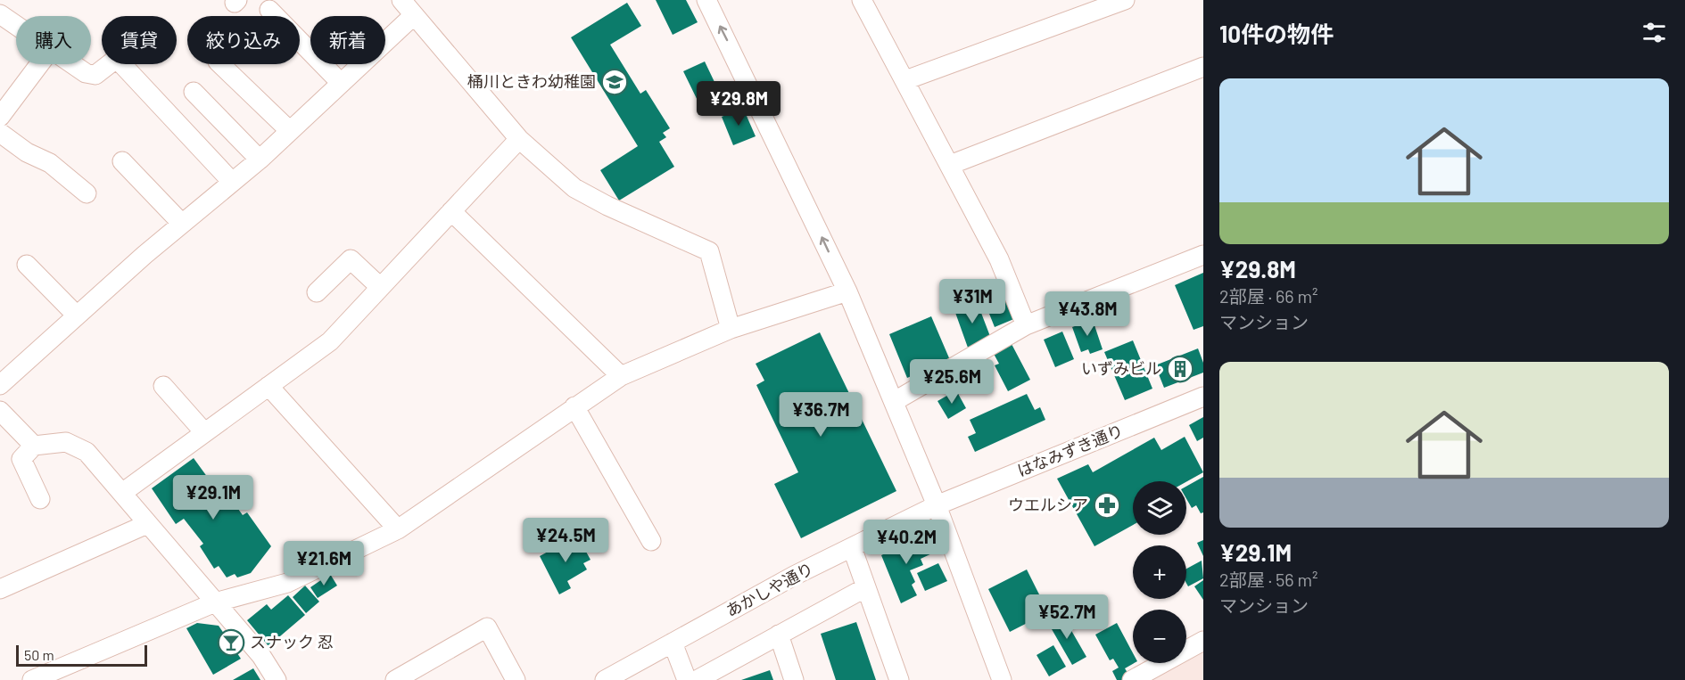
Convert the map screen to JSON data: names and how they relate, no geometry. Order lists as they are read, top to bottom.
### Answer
{
  "streets": {
    "street": ["はなみずき通り", "あかしや通り"]
  },
  "crossings": [
    ["はなみずき通り", "あかしや通り"]
  ],
  "places": {
    "school or university": ["桶川ときわ幼稚園"],
    "building": ["いずみビル"],
    "pharmacy": ["ウエルシア"],
    "bar": ["スナック 忍"]
  },
  "scale_bar": "50 m",
  "page": {
    "heading": "10件の物件",
    "chip": [
      "購入",
      "賃貸",
      "絞り込み",
      "新着"
    ],
    "list": [
      {
        "name": "¥29.8M",
        "note": "2部屋 · 66 m² · マンション"
      },
      {
        "name": "¥29.1M",
        "note": "2部屋 · 56 m² · マンション"
      }
    ],
    "price": [
      "¥29.8M",
      "¥31M",
      "¥43.8M",
      "¥25.6M",
      "¥36.7M",
      "¥29.1M",
      "¥24.5M",
      "¥40.2M",
      "¥21.6M",
      "¥52.7M"
    ],
    "map_buttons": ["+", "−"],
    "scale": "50 m"
  }
}
